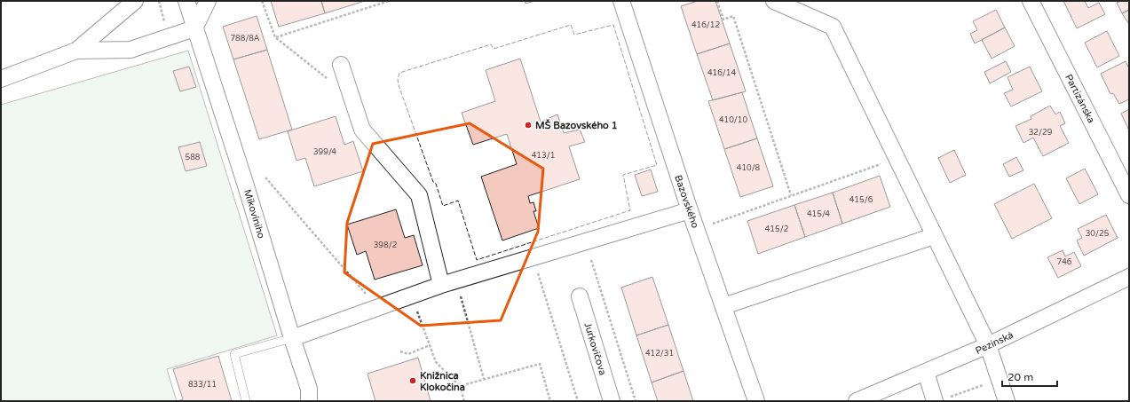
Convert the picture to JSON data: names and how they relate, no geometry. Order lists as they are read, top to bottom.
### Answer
{
  "streets": {
    "street": [
      "Partizánska",
      "Bazovského",
      "Mikovíniho",
      "Pezinská",
      "Jurkovičova"
    ]
  },
  "places": ["MŠ Bazovského 1", "Knižnica Klokočina"],
  "house_numbers": [
    "416/12",
    "788/8A",
    "416/14",
    "410/10",
    "32/29",
    "399/4",
    "413/1",
    "588",
    "410/8",
    "415/6",
    "415/4",
    "415/2",
    "30/25",
    "398/2",
    "746",
    "412/31",
    "833/11"
  ],
  "scale_bar": "20 m"
}
